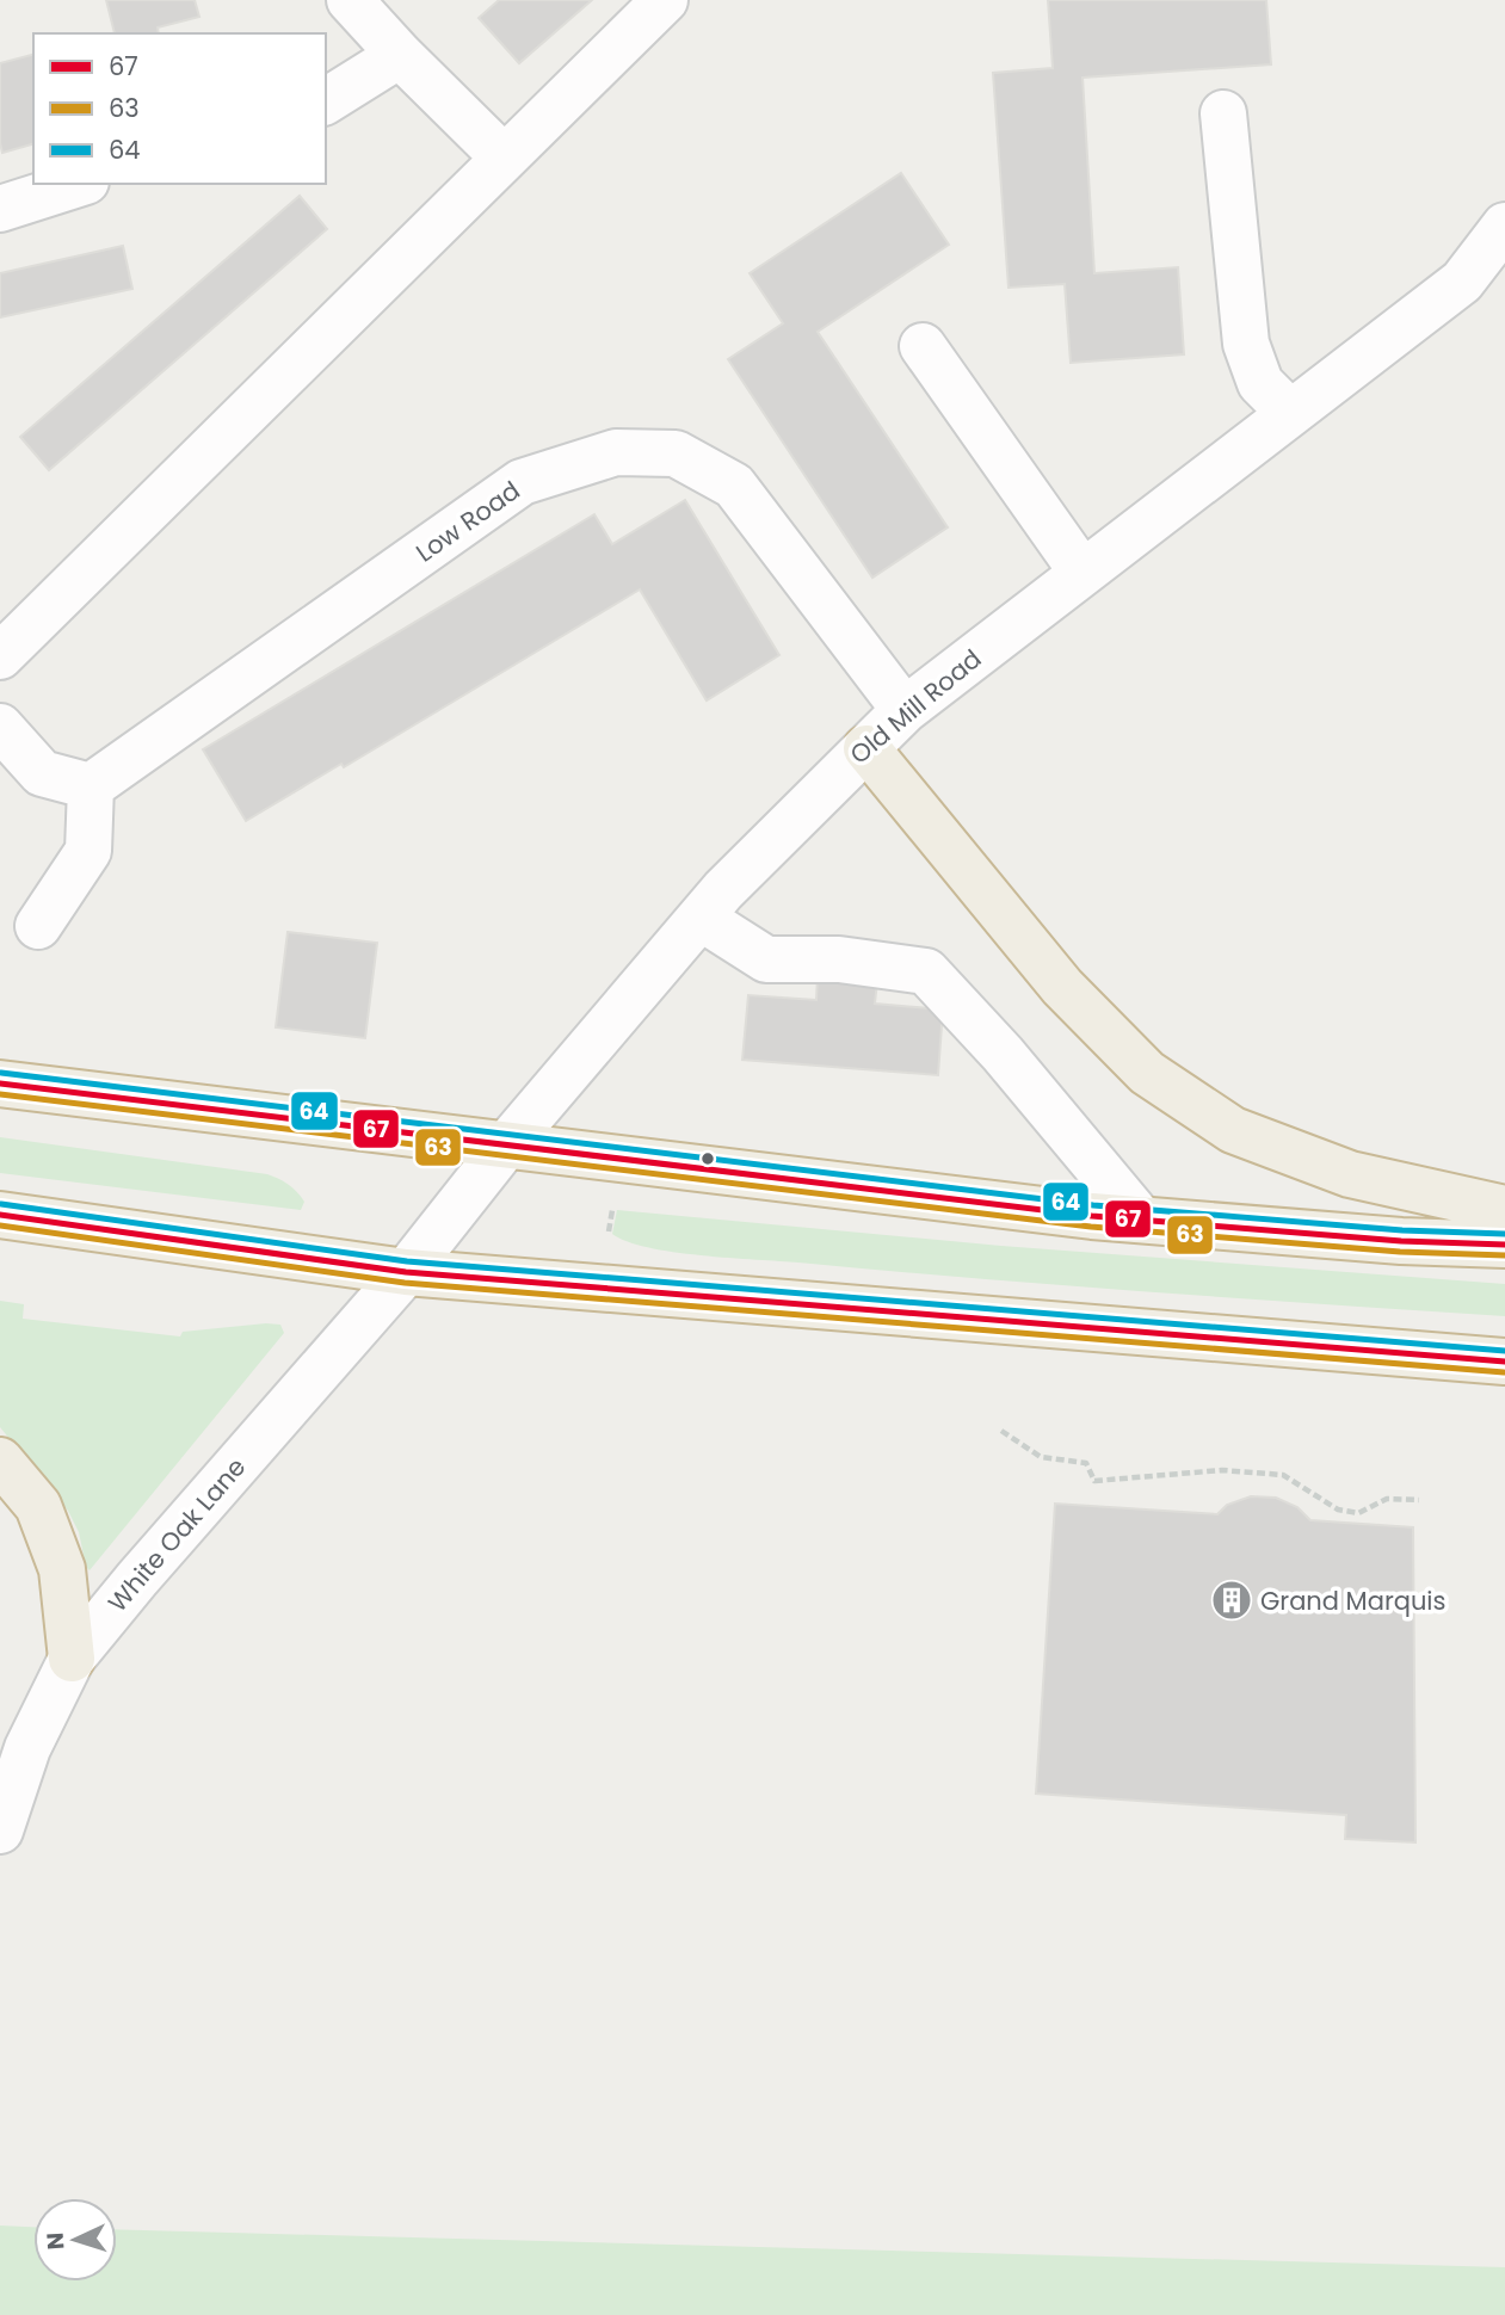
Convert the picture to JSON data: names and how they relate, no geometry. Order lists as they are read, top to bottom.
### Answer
{
  "streets": {
    "street": ["Low Road", "Old Mill Road", "White Oak Lane"]
  },
  "crossings": [
    ["Low Road", "Old Mill Road"],
    ["Old Mill Road", "White Oak Lane"]
  ],
  "places": {
    "building": ["Grand Marquis"]
  },
  "lines": ["transit line 64", "transit line 67", "transit line 63"],
  "legend": ["67", "63", "64"],
  "north": "left"
}
